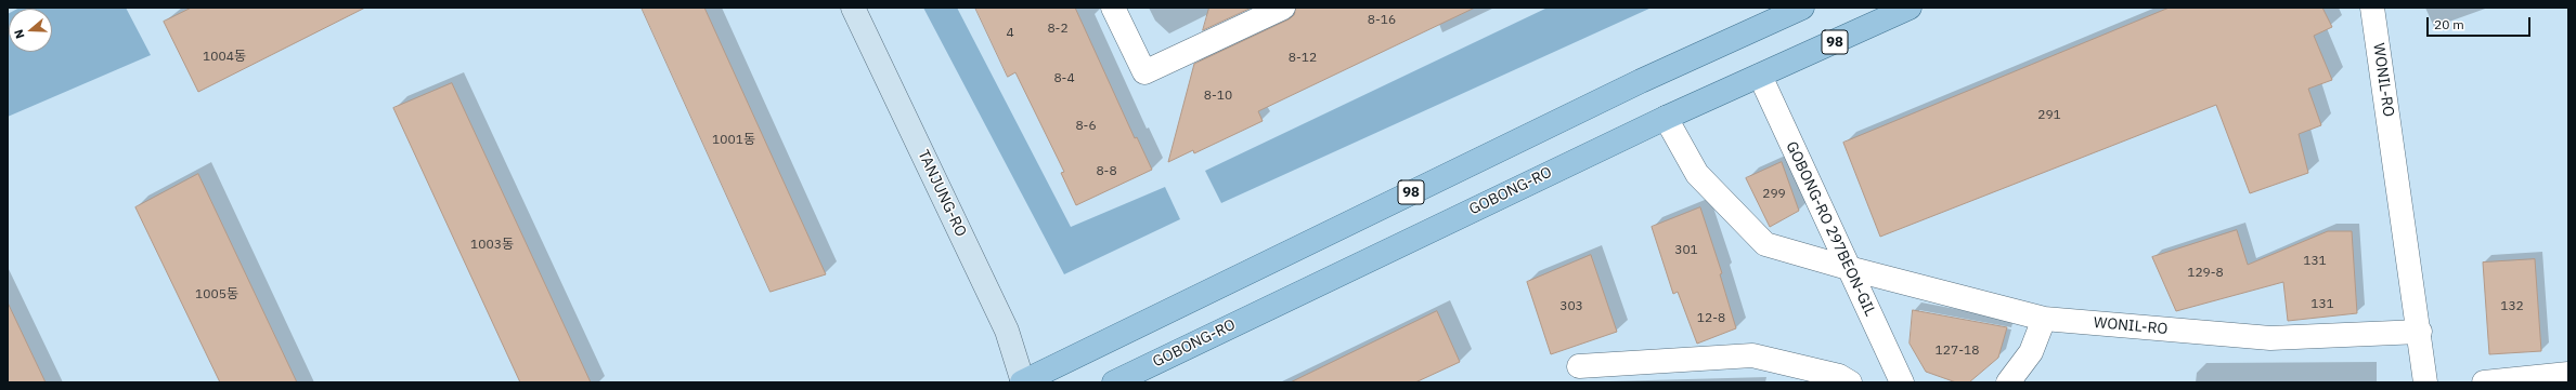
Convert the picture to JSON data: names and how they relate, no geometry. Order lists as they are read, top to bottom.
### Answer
{
  "streets": {
    "main road": ["98", "GOBONG-RO", "TANJUNG-RO"],
    "street": ["WONIL-RO", "GOBONG-RO 297BEON-GIL"]
  },
  "crossings": [
    ["98", "TANJUNG-RO"],
    ["WONIL-RO", "GOBONG-RO"],
    ["WONIL-RO", "GOBONG-RO 297BEON-GIL"],
    ["GOBONG-RO", "GOBONG-RO 297BEON-GIL"]
  ],
  "house_numbers": [
    "8-16",
    "8-2",
    "4",
    "1004동",
    "8-12",
    "8-4",
    "8-10",
    "291",
    "8-6",
    "1001동",
    "8-8",
    "299",
    "1003동",
    "301",
    "131",
    "129-8",
    "1005동",
    "131",
    "303",
    "132",
    "12-8",
    "127-18"
  ],
  "scale_bar": "20 m",
  "north": "left"
}
